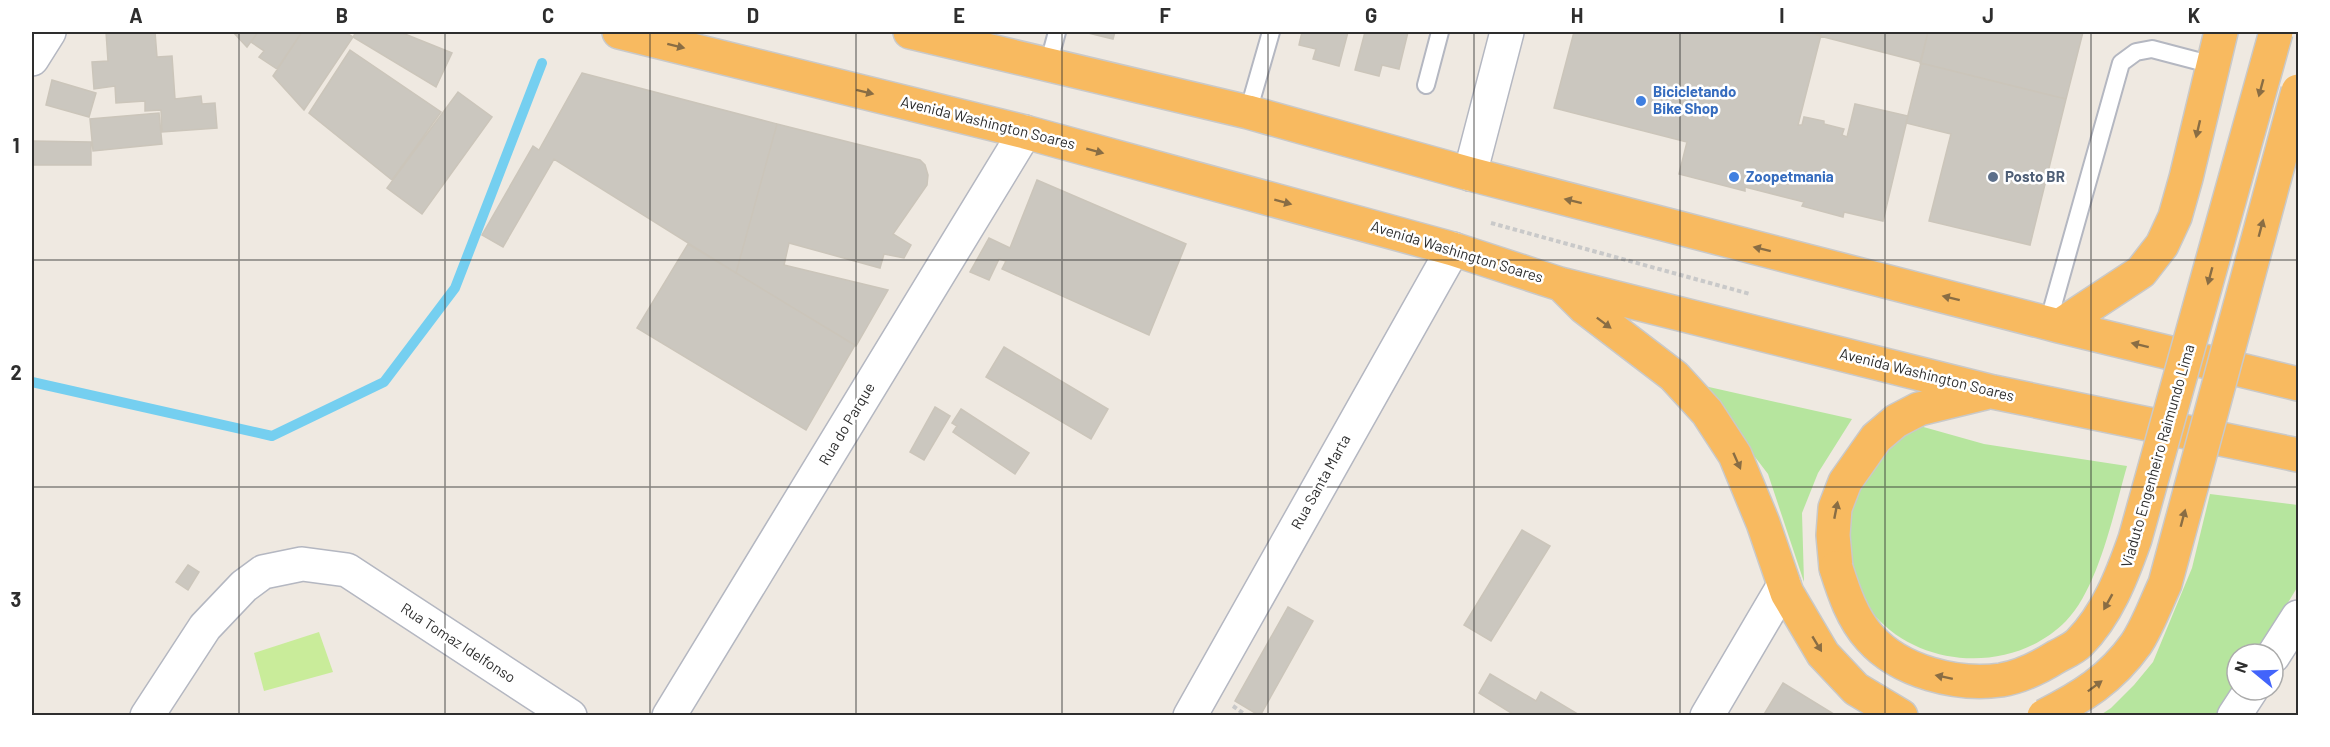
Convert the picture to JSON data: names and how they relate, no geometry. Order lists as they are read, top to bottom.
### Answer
{
  "streets": {
    "highway": ["Avenida Washington Soares", "Viaduto Engenheiro Raimundo Lima"],
    "street": ["Rua do Parque", "Rua Santa Marta", "Rua Tomaz Idelfonso"]
  },
  "crossings": [
    ["Avenida Washington Soares", "Rua do Parque"],
    ["Avenida Washington Soares", "Viaduto Engenheiro Raimundo Lima"],
    ["Avenida Washington Soares", "Rua Santa Marta"]
  ],
  "places": ["Bicicletando Bike Shop", "Zoopetmania", "Posto BR"],
  "north": "left",
  "grid": {
    "columns": [
      "A",
      "B",
      "C",
      "D",
      "E",
      "F",
      "G",
      "H",
      "I",
      "J",
      "K"
    ],
    "rows": ["1", "2", "3"]
  }
}
